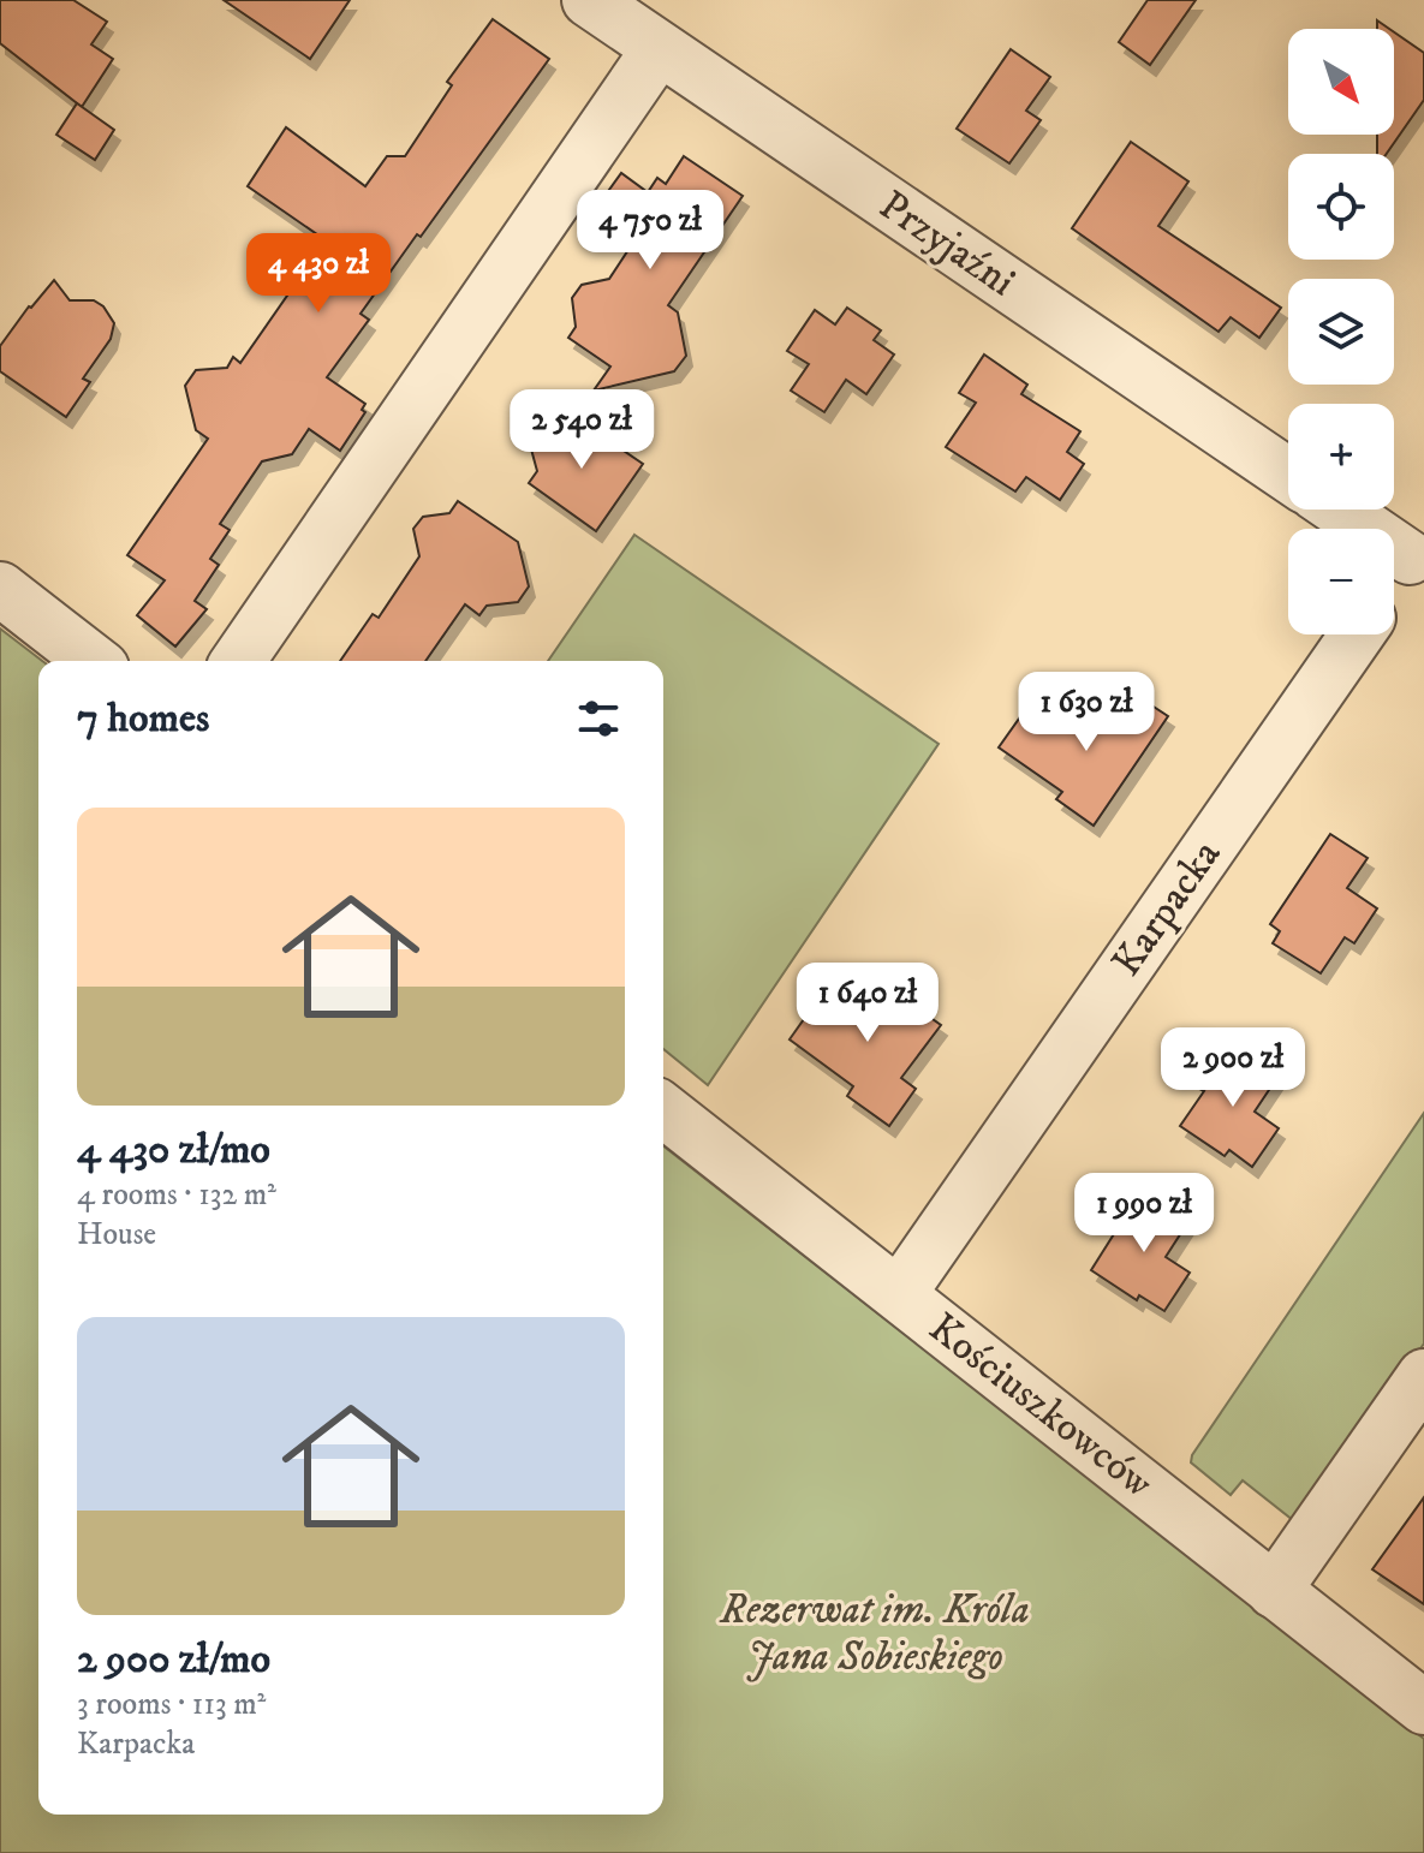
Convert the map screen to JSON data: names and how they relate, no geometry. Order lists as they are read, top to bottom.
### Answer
{
  "streets": {
    "street": ["Przyjaźni", "Karpacka", "Kościuszkowców"]
  },
  "crossings": [
    ["Karpacka", "Kościuszkowców"]
  ],
  "parks": ["Rezerwat im. Króla Jana Sobieskiego"],
  "north": "bottom right",
  "page": {
    "map_buttons": ["+", "−"],
    "price": [
      "4 750 zł",
      "4 430 zł",
      "2 540 zł",
      "1 630 zł",
      "1 640 zł",
      "2 900 zł",
      "1 990 zł"
    ],
    "heading": "7 homes",
    "list": [
      {
        "name": "4 430 zł/mo",
        "note": "4 rooms · 132 m² · House"
      },
      {
        "name": "2 900 zł/mo",
        "note": "3 rooms · 113 m² · Karpacka"
      }
    ]
  }
}
